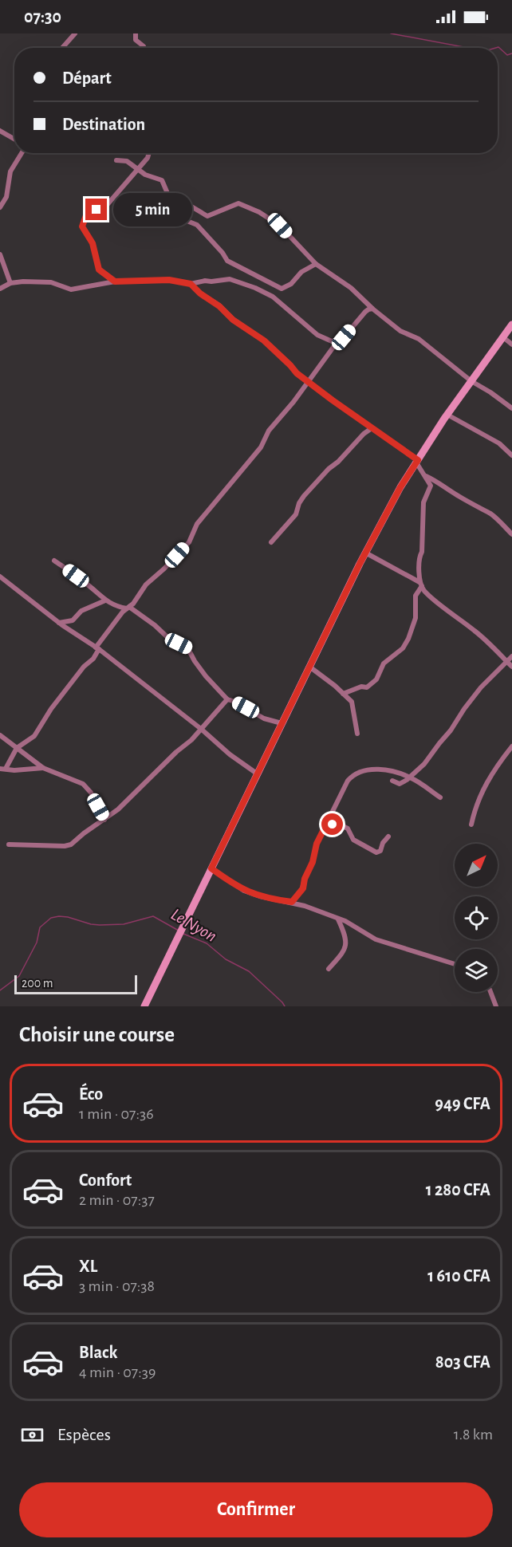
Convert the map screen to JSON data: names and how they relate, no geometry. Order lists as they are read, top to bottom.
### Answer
{
  "water": ["Le Nyon"],
  "scale_bar": "200 m",
  "north": "top right",
  "page": {
    "status": "07:30",
    "banner": ["Départ", "Destination"],
    "bubble": "5 min",
    "scale": "200 m",
    "heading": "Choisir une course",
    "list": [
      {
        "name": "Éco",
        "note": "1 min · 07:36",
        "value": "949 CFA"
      },
      {
        "name": "Confort",
        "note": "2 min · 07:37",
        "value": "1 280 CFA"
      },
      {
        "name": "XL",
        "note": "3 min · 07:38",
        "value": "1 610 CFA"
      },
      {
        "name": "Black",
        "note": "4 min · 07:39",
        "value": "803 CFA"
      }
    ],
    "pay": ["Espèces", "1.8 km"],
    "buttons": "Confirmer"
  }
}
